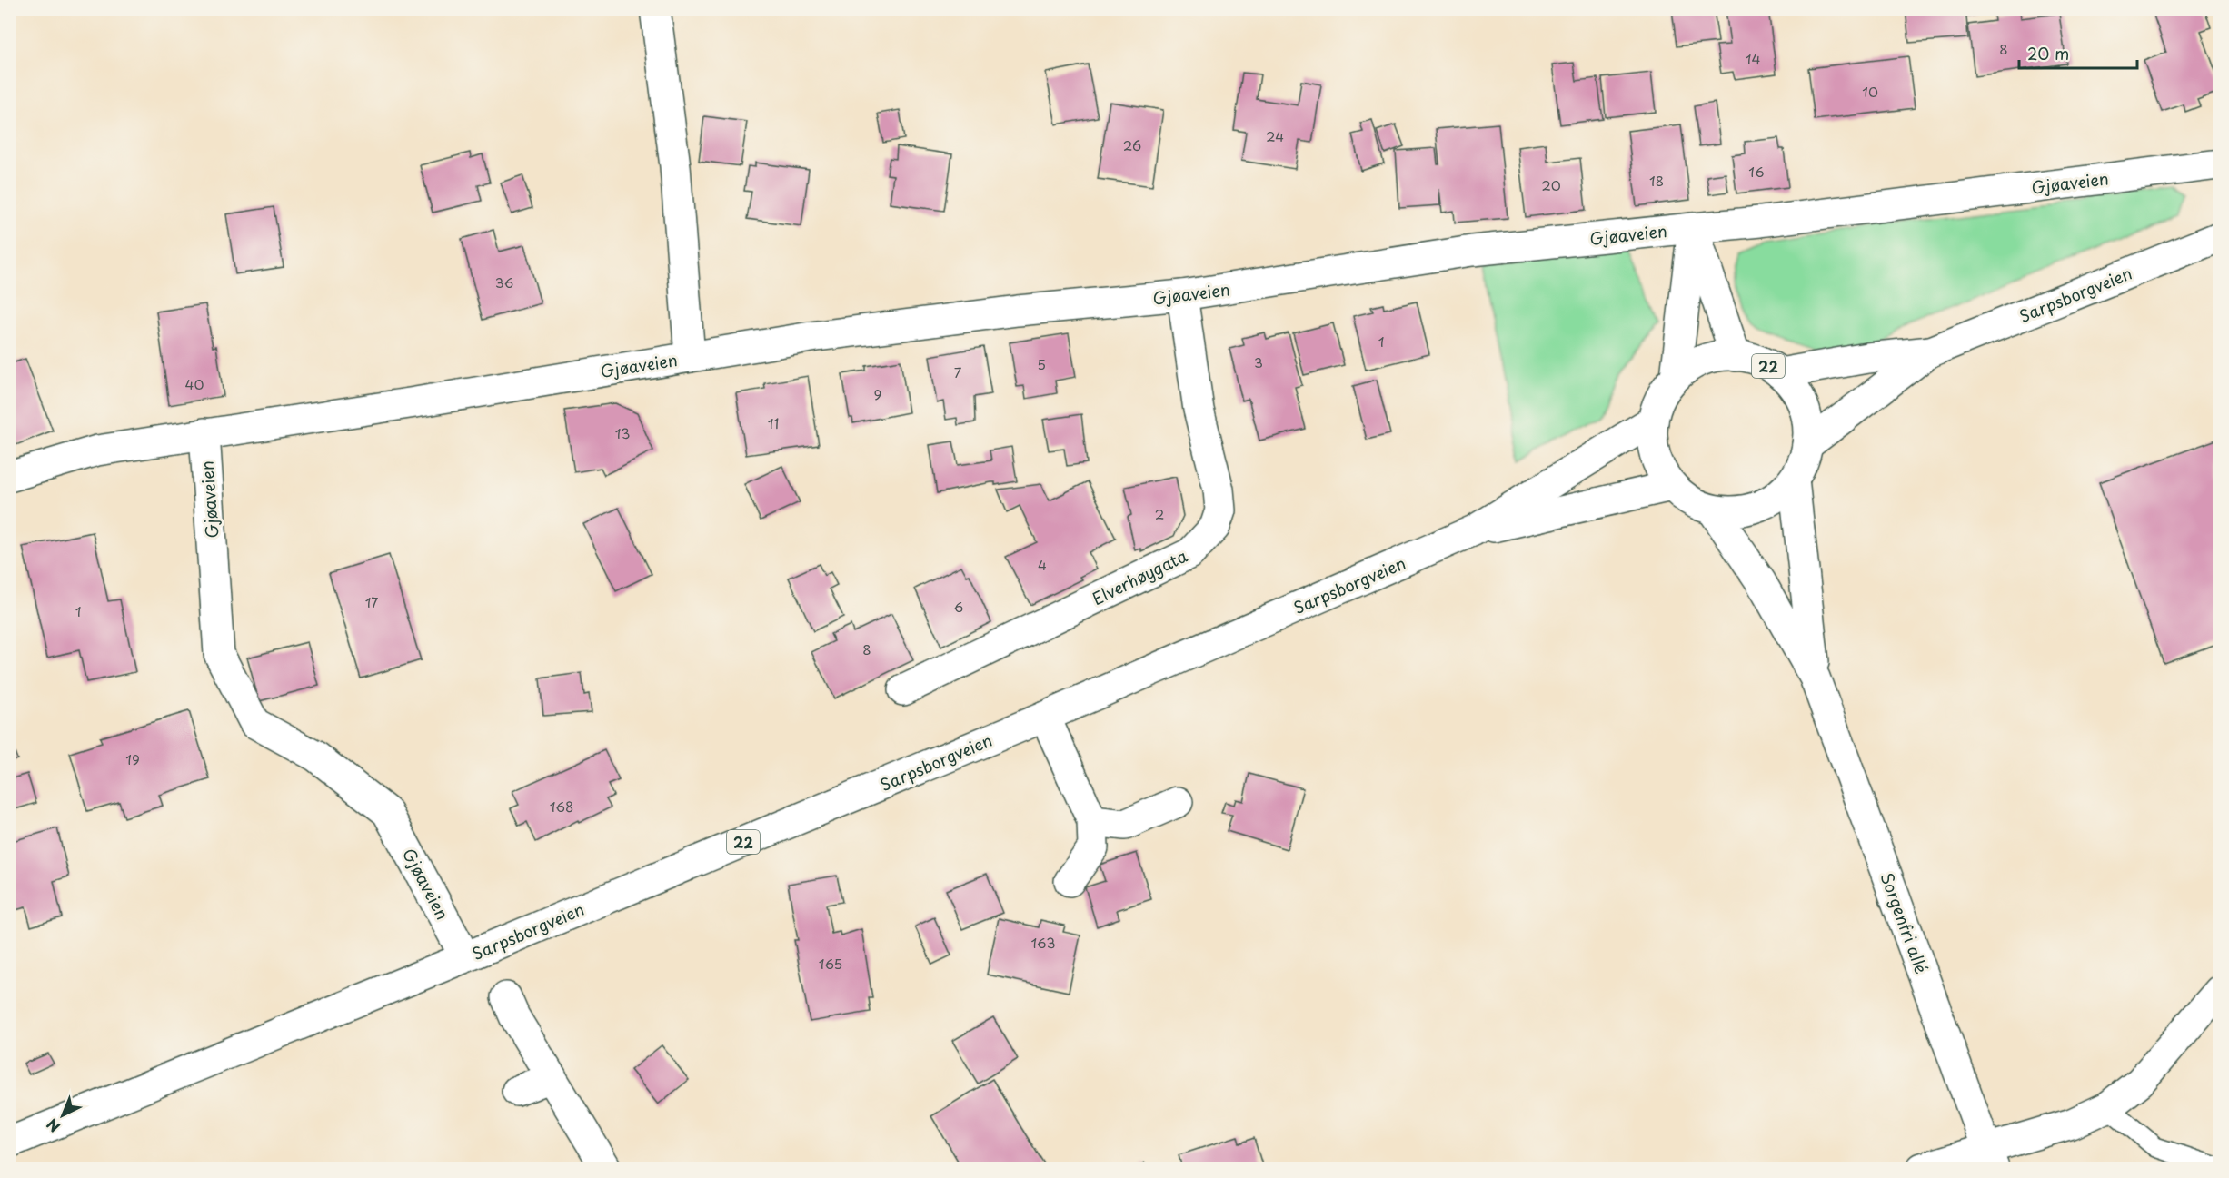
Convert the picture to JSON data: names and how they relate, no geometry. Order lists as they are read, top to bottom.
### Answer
{
  "streets": {
    "main road": [
      "Gjøaveien",
      "Sarpsborgveien",
      "22",
      "Elverhøygata",
      "Sorgenfri allé"
    ]
  },
  "crossings": [
    ["Gjøaveien", "Sarpsborgveien"],
    ["Gjøaveien", "22"],
    ["Gjøaveien", "Elverhøygata"],
    ["Sarpsborgveien", "22"]
  ],
  "house_numbers": [
    "8",
    "14",
    "10",
    "24",
    "26",
    "16",
    "18",
    "20",
    "36",
    "1",
    "3",
    "5",
    "7",
    "40",
    "9",
    "11",
    "13",
    "2",
    "4",
    "17",
    "6",
    "1",
    "8",
    "19",
    "168",
    "163",
    "165"
  ],
  "scale_bar": "20 m",
  "north": "bottom left"
}
